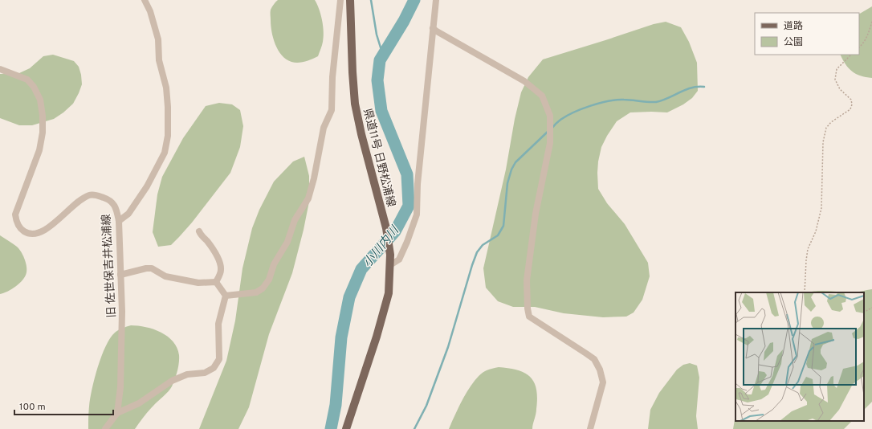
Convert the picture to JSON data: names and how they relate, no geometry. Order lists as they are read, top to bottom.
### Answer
{
  "streets": {
    "main road": ["県道11号 日野松浦線"],
    "street": ["旧 佐世保吉井松浦線"]
  },
  "water": ["小川内川"],
  "legend": ["道路", "公園"],
  "scale_bar": "100 m"
}
